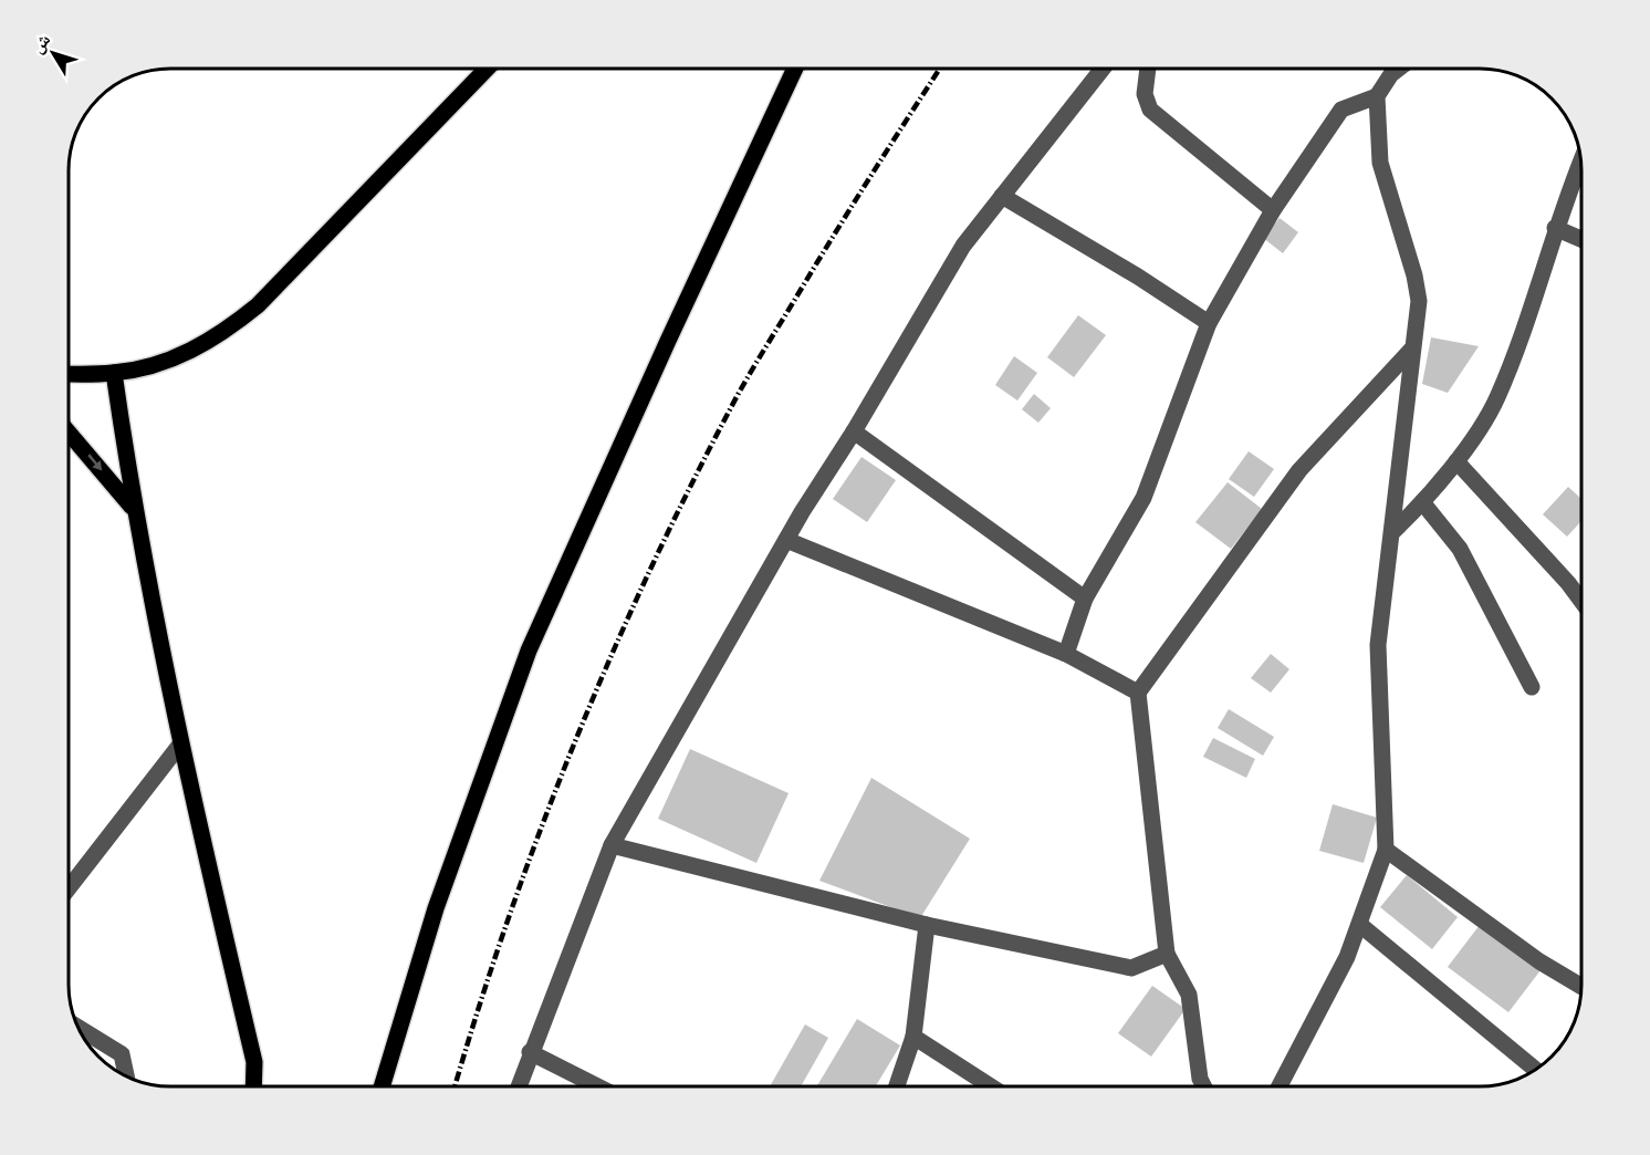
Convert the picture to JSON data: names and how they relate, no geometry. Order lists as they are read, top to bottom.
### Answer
{
  "north": "top left"
}
